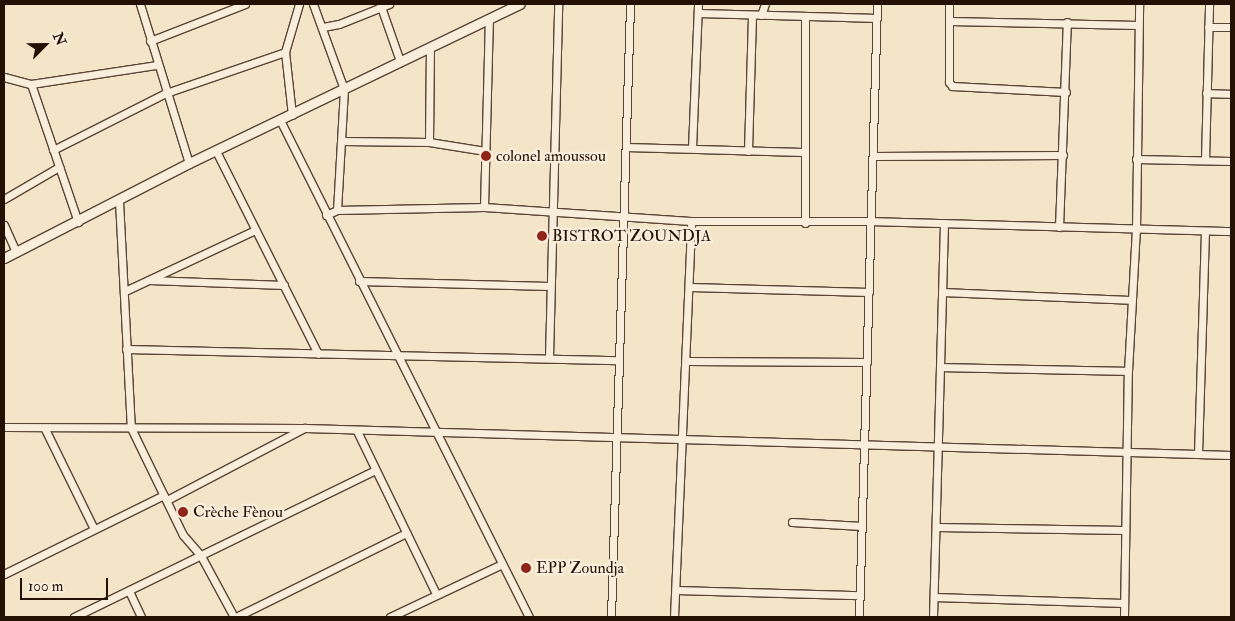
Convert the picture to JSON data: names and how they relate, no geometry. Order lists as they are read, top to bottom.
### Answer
{
  "places": [
    "colonel amoussou",
    "BISTROT ZOUNDJA",
    "Crèche Fènou",
    "EPP Zoundja"
  ],
  "scale_bar": "100 m",
  "north": "top right"
}
